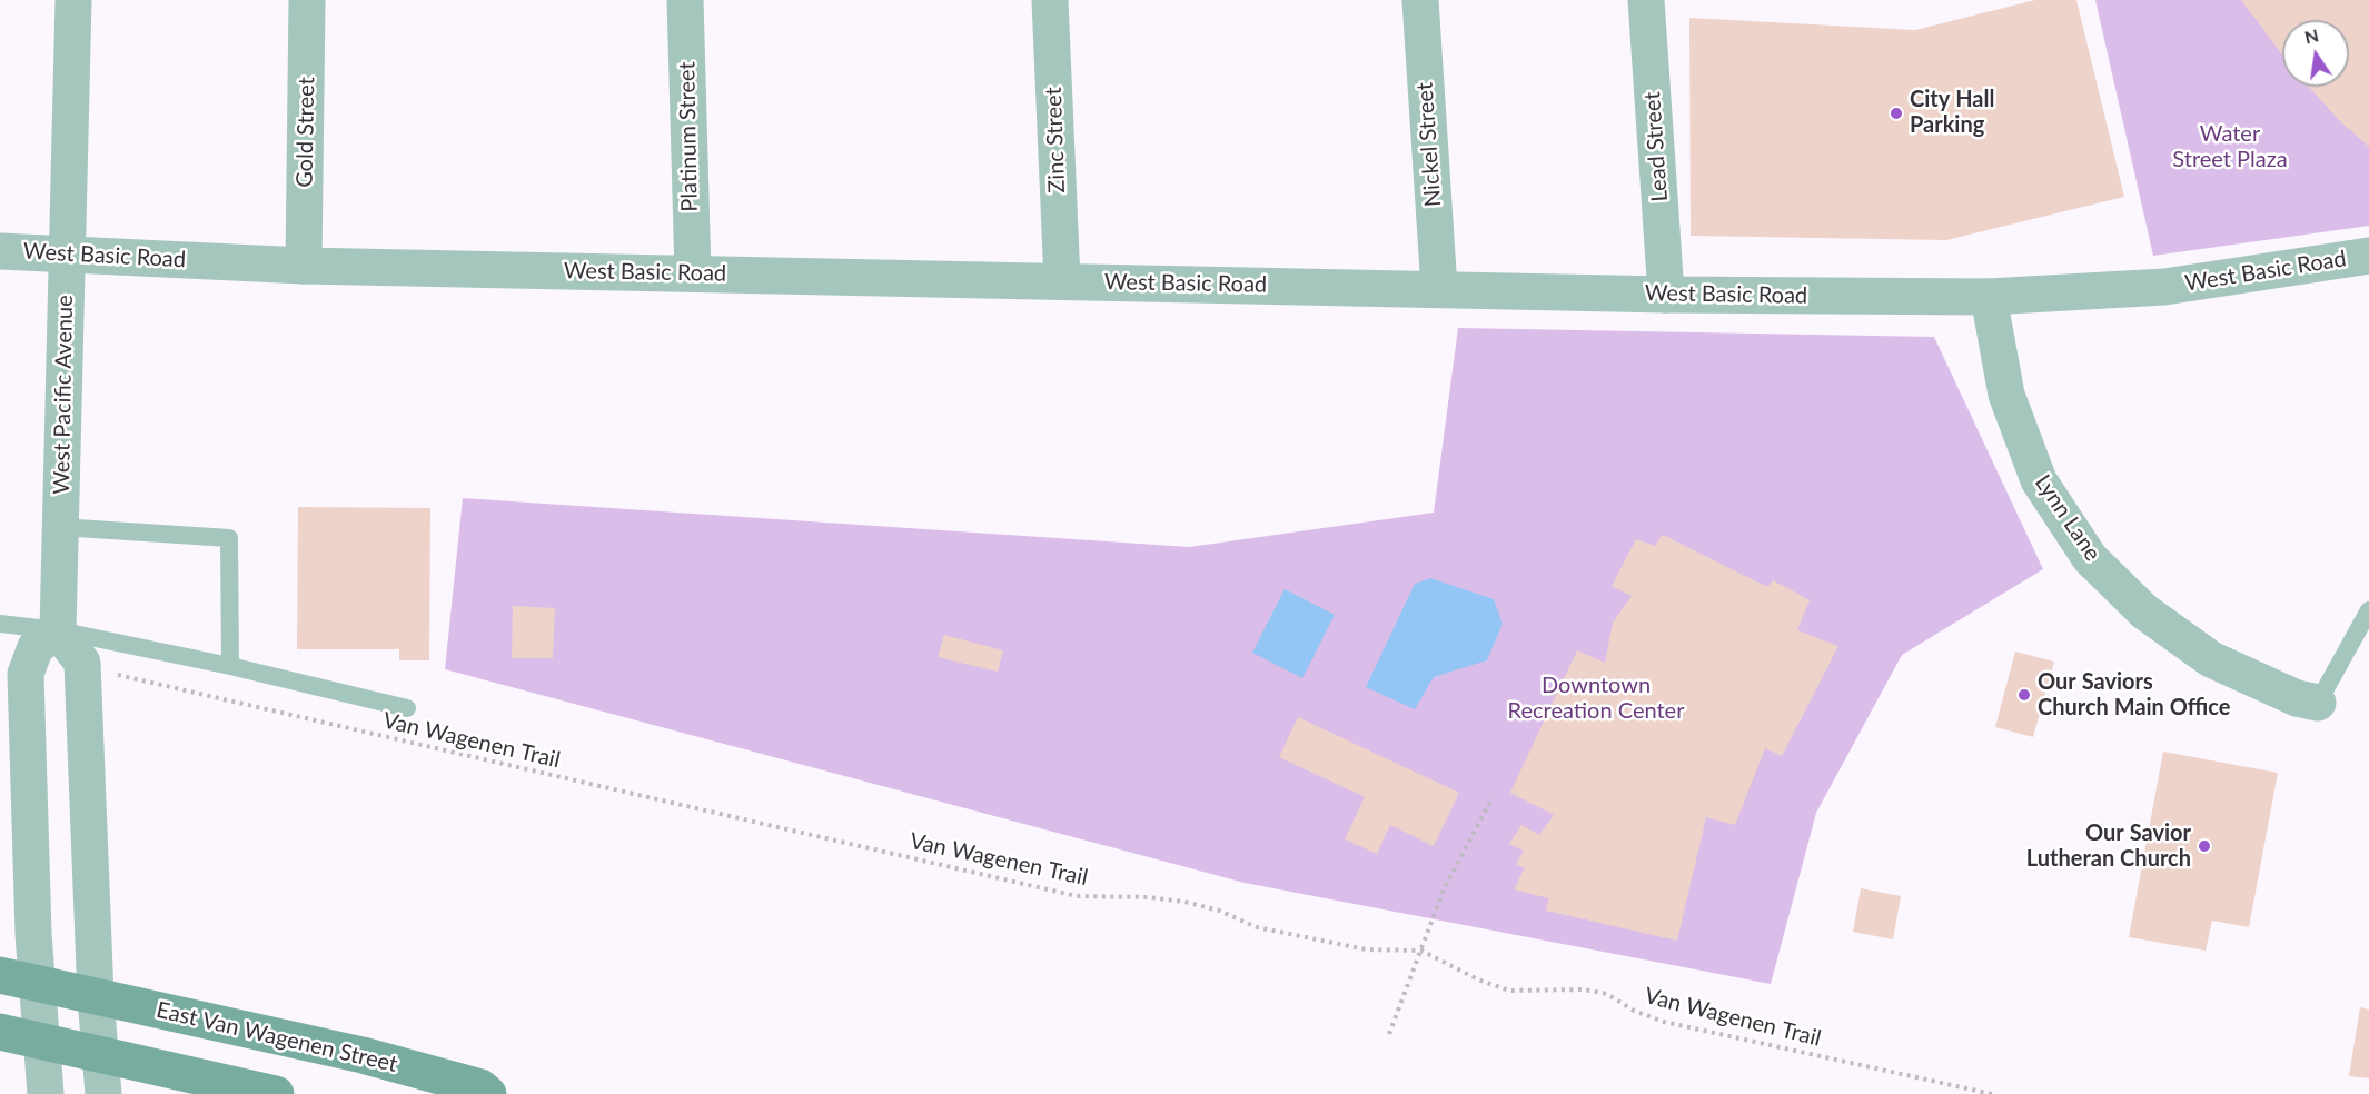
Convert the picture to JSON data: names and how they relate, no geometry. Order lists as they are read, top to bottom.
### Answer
{
  "streets": {
    "main road": ["East Van Wagenen Street"],
    "street": [
      "Gold Street",
      "Platinum Street",
      "Zinc Street",
      "Nickel Street",
      "Lead Street",
      "West Basic Road",
      "West Pacific Avenue",
      "Lynn Lane"
    ],
    "path": ["Van Wagenen Trail"]
  },
  "crossings": [
    ["Gold Street", "West Basic Road"],
    ["Platinum Street", "West Basic Road"],
    ["Zinc Street", "West Basic Road"],
    ["Nickel Street", "West Basic Road"],
    ["Lead Street", "West Basic Road"],
    ["West Basic Road", "West Pacific Avenue"],
    ["West Basic Road", "Lynn Lane"]
  ],
  "parks": ["Water Street Plaza", "Downtown Recreation Center"],
  "places": ["City Hall Parking", "Our Saviors Church Main Office", "Our Savior Lutheran Church"],
  "north": "top"
}
